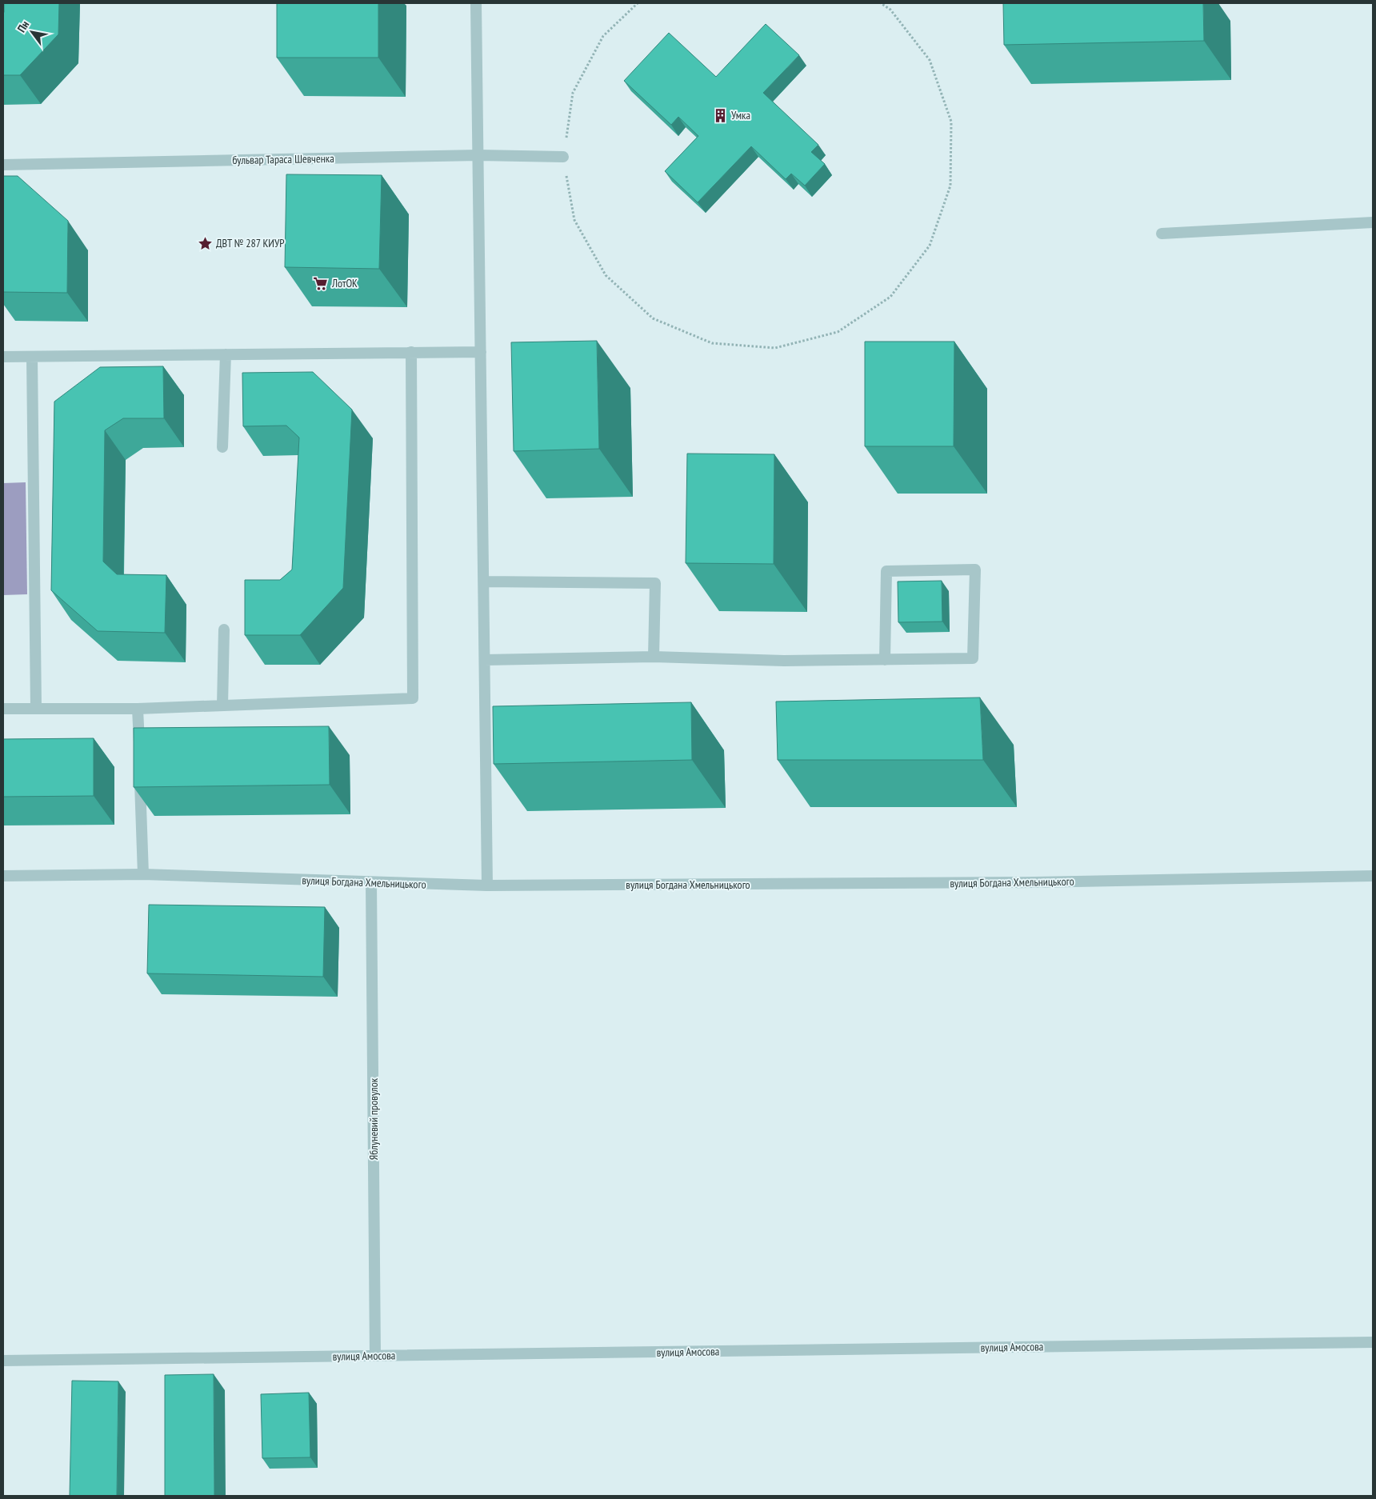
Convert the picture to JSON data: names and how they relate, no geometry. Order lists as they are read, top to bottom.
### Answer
{
  "streets": {
    "street": [
      "бульвар Тараса Шевченка",
      "вулиця Богдана Хмельницького",
      "Яблуневий провулок",
      "вулиця Амосова"
    ]
  },
  "crossings": [
    ["вулиця Богдана Хмельницького", "Яблуневий провулок"],
    ["Яблуневий провулок", "вулиця Амосова"]
  ],
  "places": {
    "building": ["Умка"],
    "place": ["ДВТ № 287 КИУР"],
    "supermarket": ["ЛотОК"]
  },
  "north": "top left"
}
